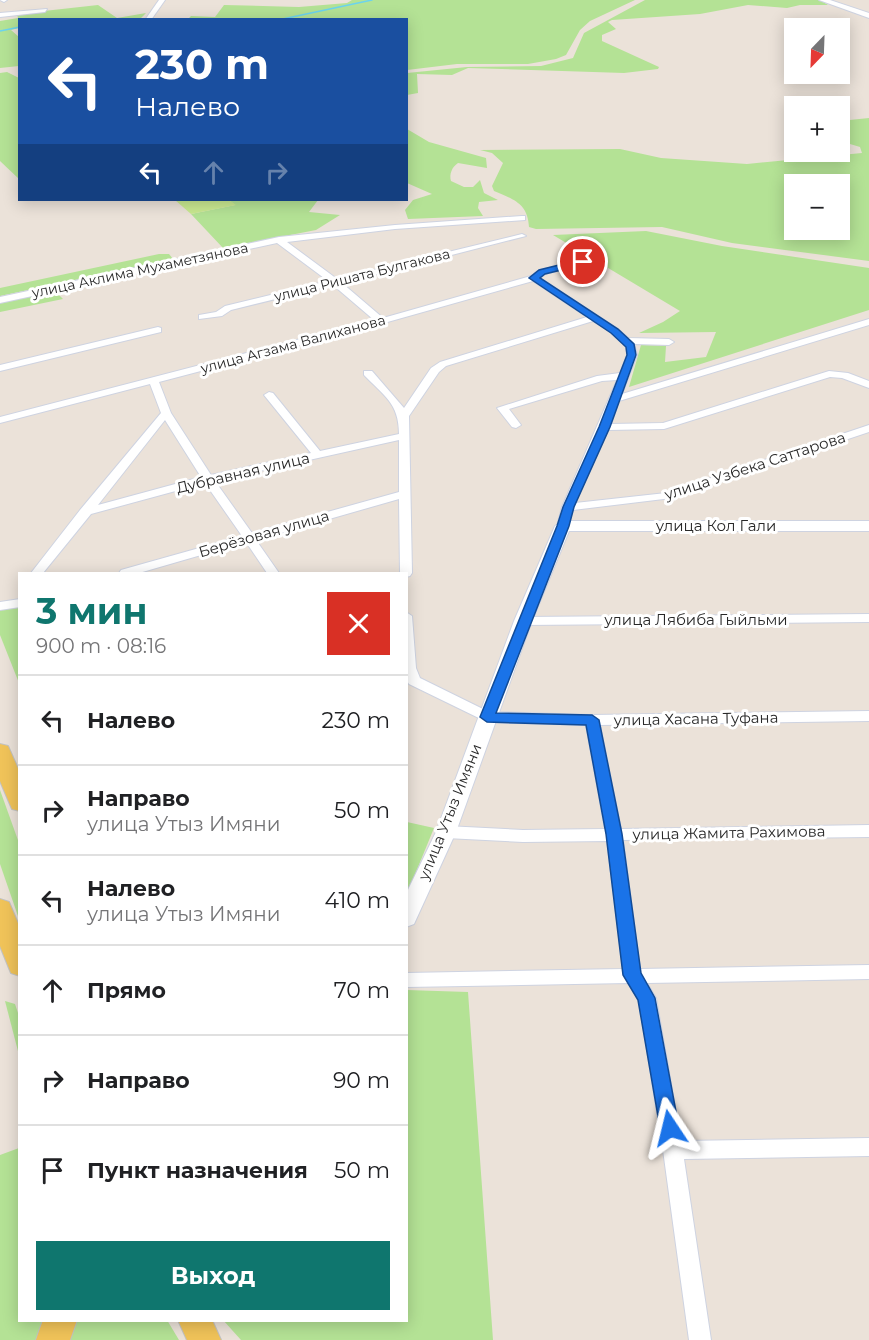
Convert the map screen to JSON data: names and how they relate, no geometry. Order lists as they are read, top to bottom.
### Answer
{
  "streets": {
    "street": [
      "улица Аклима Мухаметзянова",
      "улица Ришата Булгакова",
      "улица Агзама Валиханова",
      "улица Узбека Саттарова",
      "Дубравная улица",
      "улица Кол Гали",
      "Берёзовая улица",
      "улица Лябиба Гыйльми",
      "улица Хасана Туфана",
      "улица Утыз Имяни",
      "улица Жамита Рахимова"
    ]
  },
  "crossings": [
    ["улица Узбека Саттарова", "улица Утыз Имяни"],
    ["улица Кол Гали", "улица Утыз Имяни"],
    ["улица Лябиба Гыйльми", "улица Утыз Имяни"],
    ["улица Хасана Туфана", "улица Утыз Имяни"],
    ["улица Утыз Имяни", "улица Жамита Рахимова"]
  ],
  "north": "bottom left",
  "page": {
    "map_buttons": ["+", "−"],
    "turn": ["230 m", "Налево"],
    "heading": ["3 мин", "900 m · 08:16"],
    "list": [
      {
        "name": "Налево",
        "value": "230 m"
      },
      {
        "name": "Направо",
        "note": "улица Утыз Имяни",
        "value": "50 m"
      },
      {
        "name": "Налево",
        "note": "улица Утыз Имяни",
        "value": "410 m"
      },
      {
        "name": "Прямо",
        "value": "70 m"
      },
      {
        "name": "Направо",
        "value": "90 m"
      },
      {
        "name": "Пункт назначения",
        "value": "50 m"
      }
    ],
    "buttons": "Выход"
  }
}
